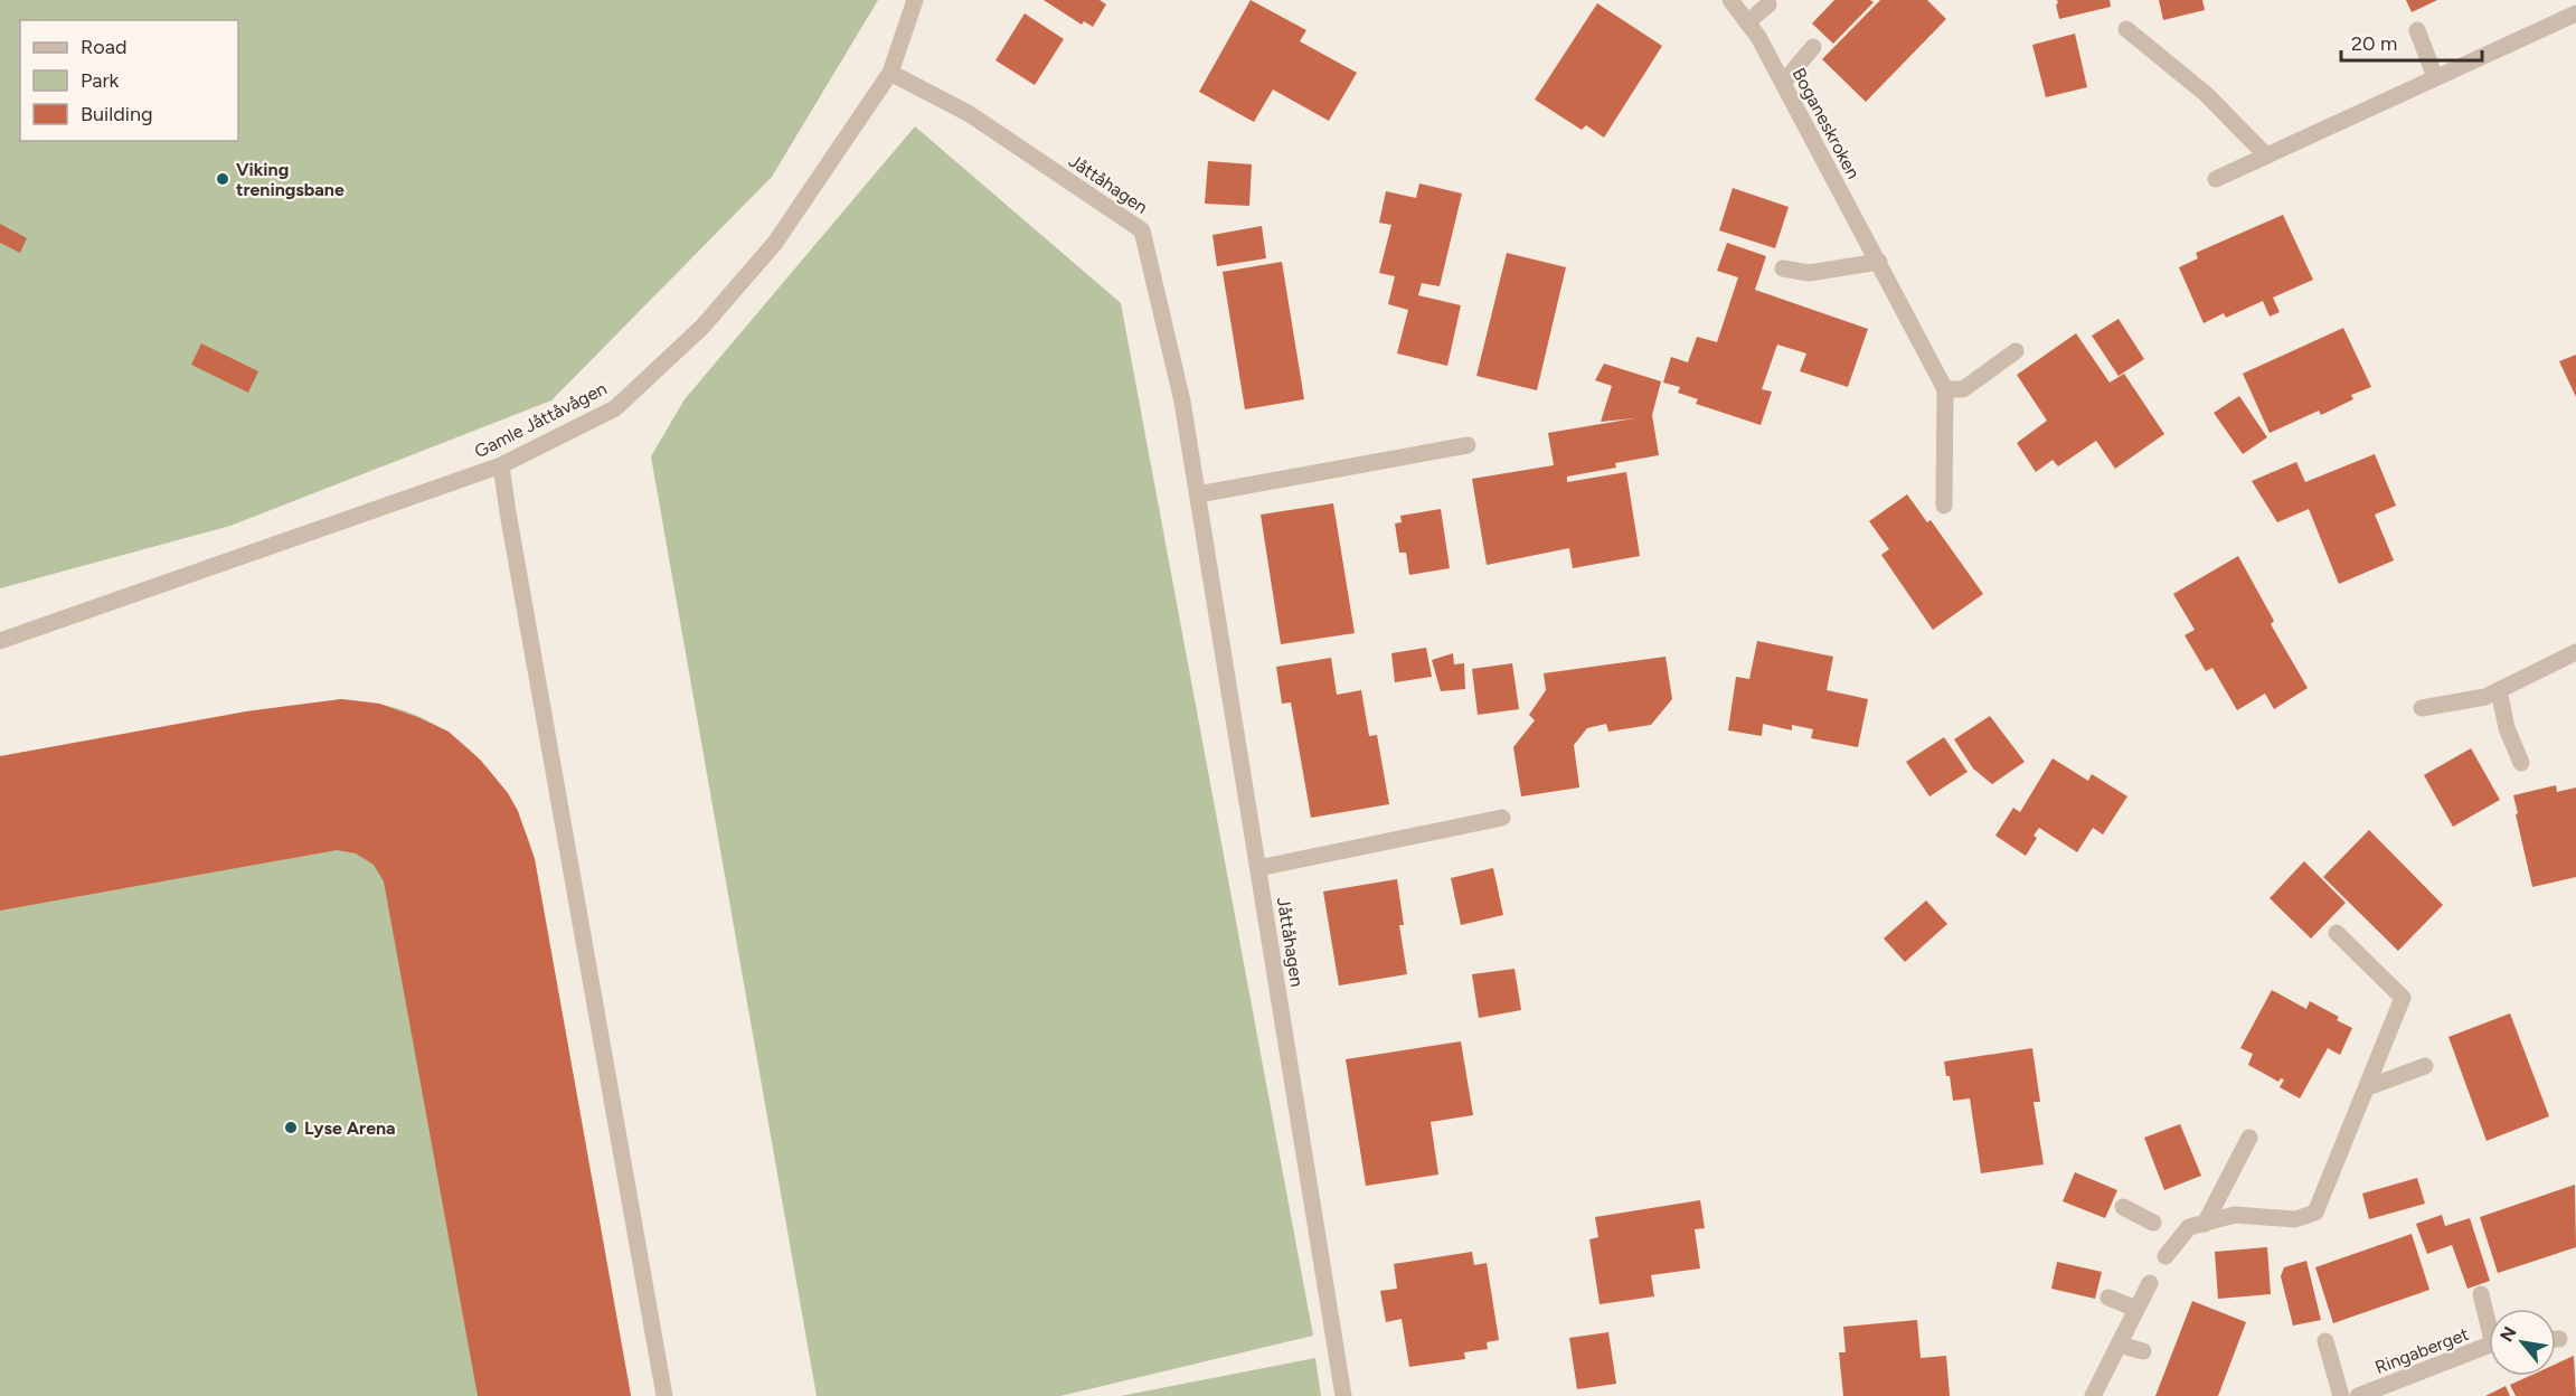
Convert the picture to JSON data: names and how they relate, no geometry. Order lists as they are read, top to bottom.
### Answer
{
  "streets": {
    "street": [
      "Boganeskroken",
      "Jåttåhagen",
      "Gamle Jåttåvågen",
      "Ringaberget"
    ]
  },
  "crossings": [
    ["Jåttåhagen", "Gamle Jåttåvågen"]
  ],
  "places": ["Viking treningsbane", "Lyse Arena"],
  "legend": ["Road", "Park", "Building"],
  "scale_bar": "20 m",
  "north": "top left"
}
